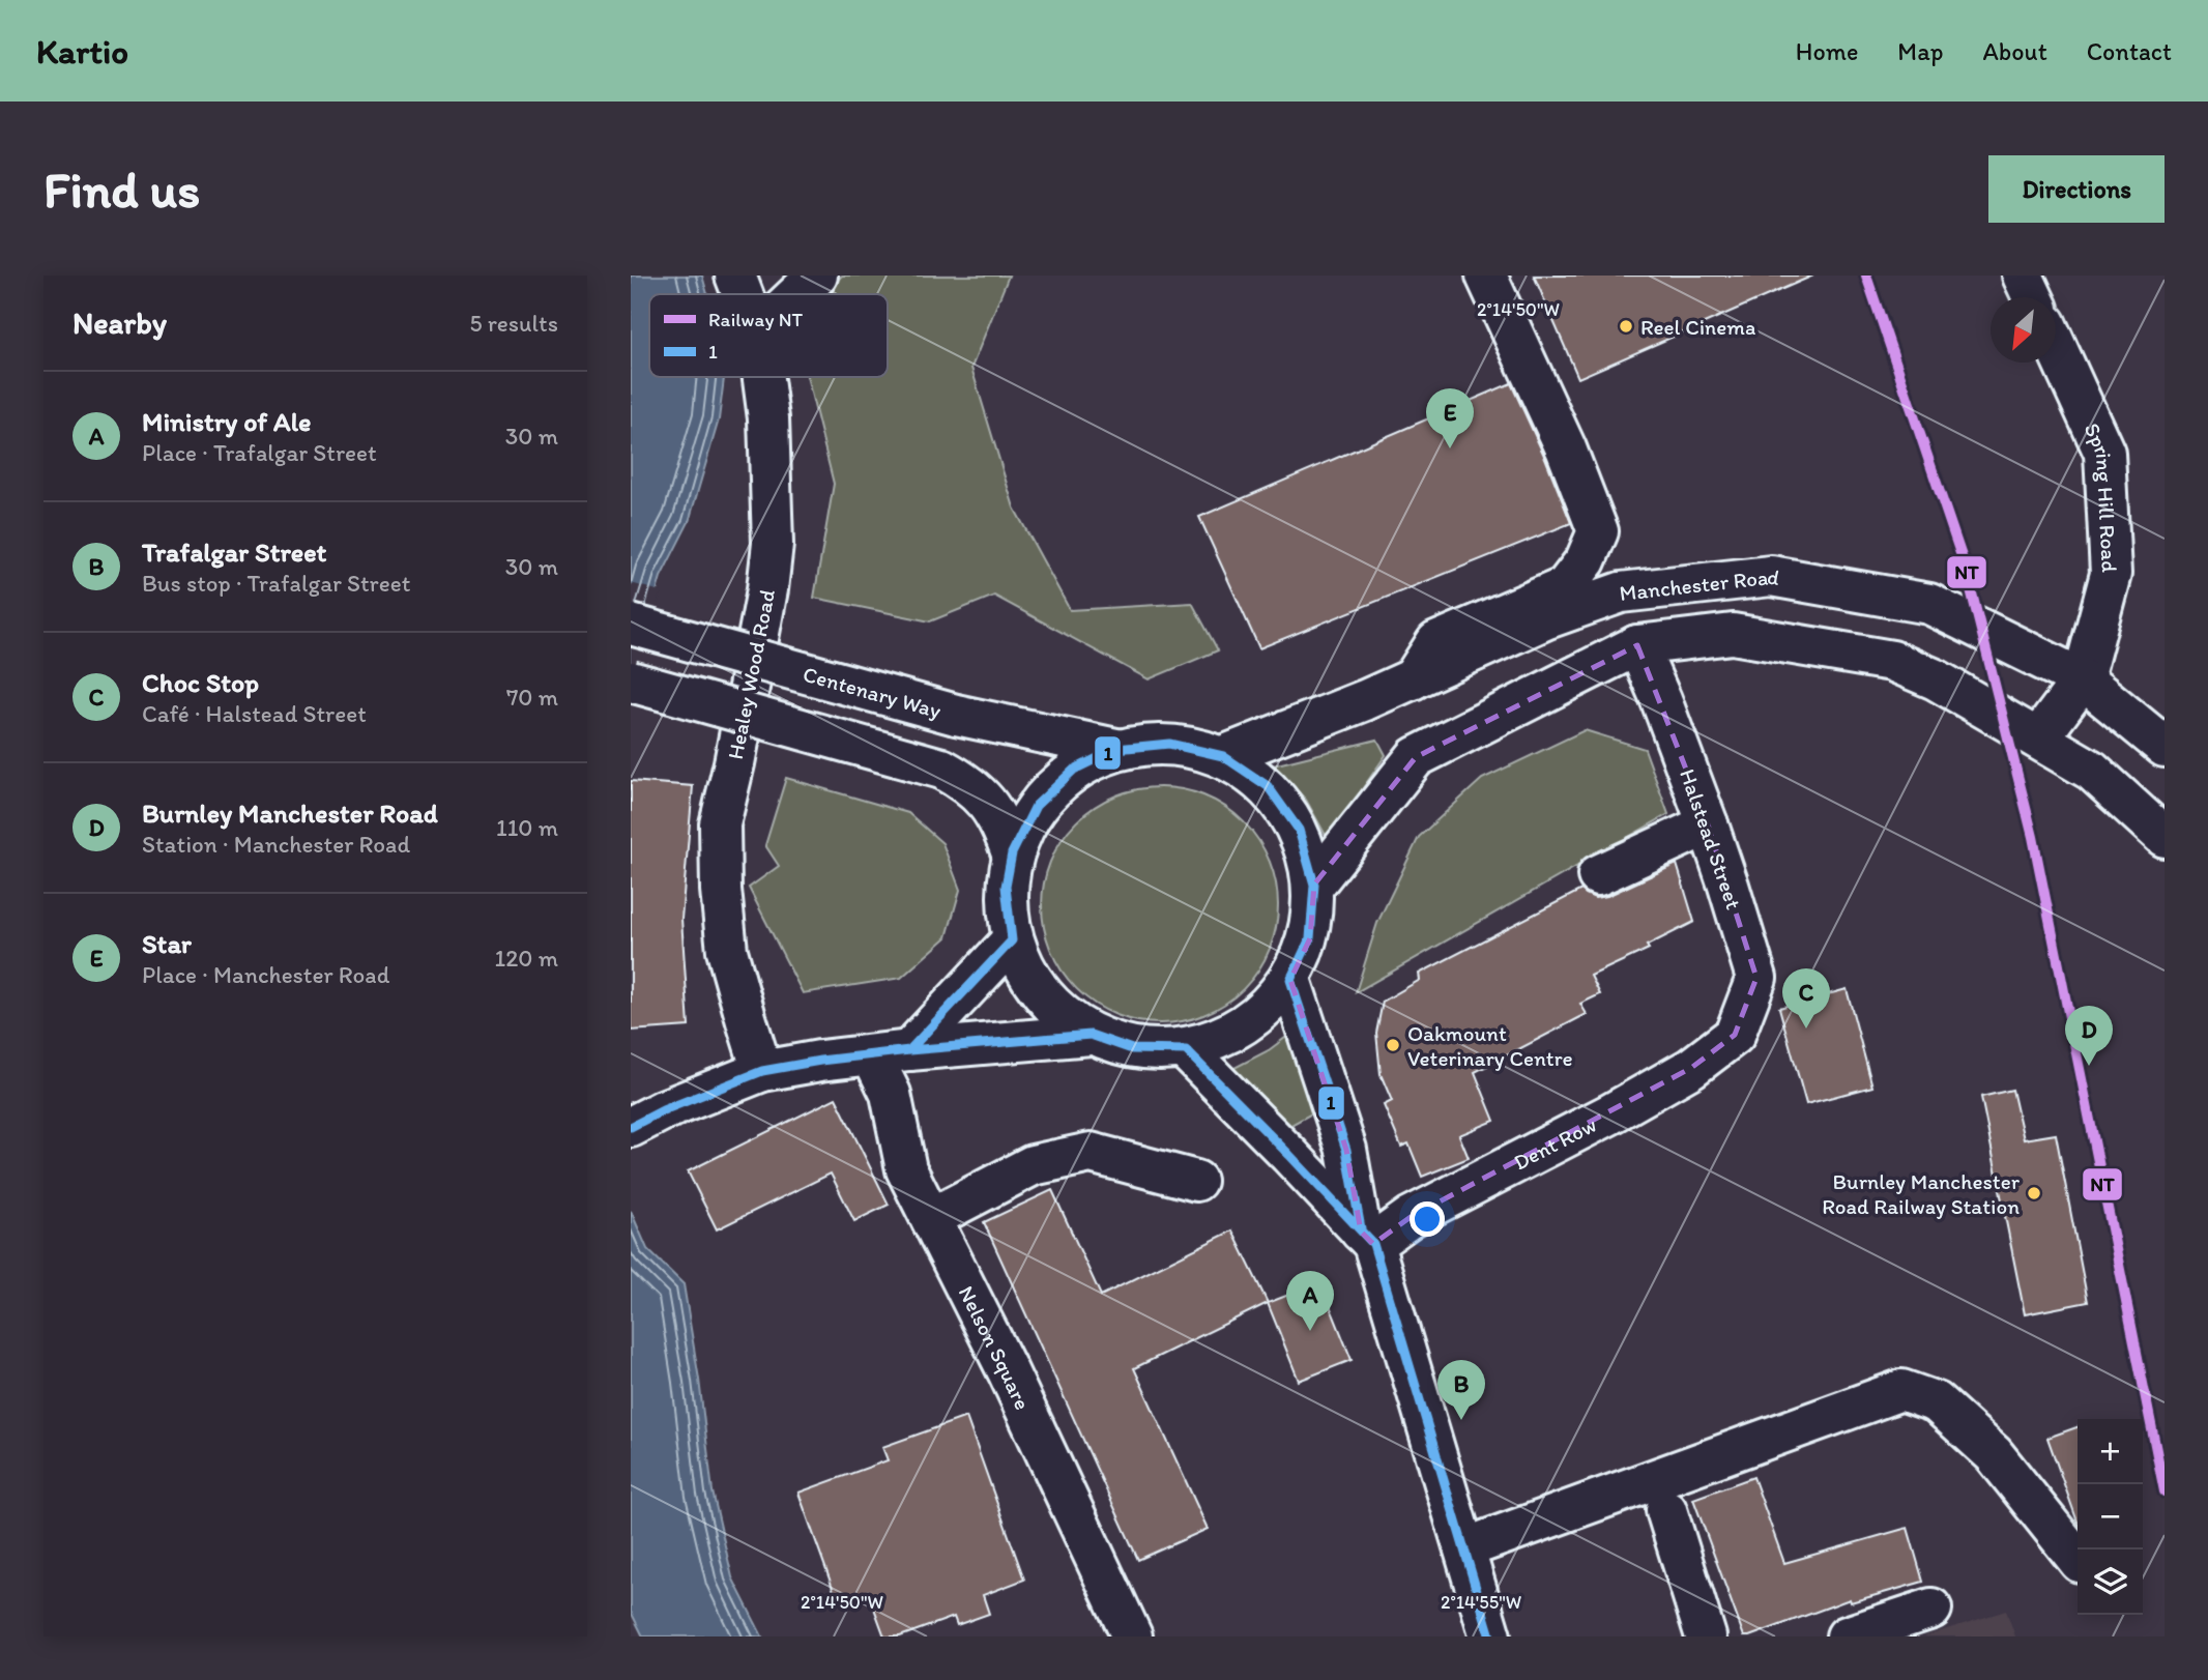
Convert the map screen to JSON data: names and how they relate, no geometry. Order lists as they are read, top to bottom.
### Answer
{
  "streets": {
    "main road": [
      "Spring Hill Road",
      "Manchester Road",
      "Healey Wood Road",
      "Centenary Way",
      "Halstead Street",
      "Dent Row",
      "Nelson Square"
    ]
  },
  "crossings": [
    ["Spring Hill Road", "Manchester Road"],
    ["Halstead Street", "Dent Row"]
  ],
  "places": ["Reel Cinema", "Oakmount Veterinary Centre", "Burnley Manchester Road Railway Station"],
  "lines": ["rail line NT", "transit line 1"],
  "legend": ["Railway NT", "1"],
  "north": "bottom left",
  "page": {
    "header": "Kartio",
    "nav": [
      "Home",
      "Map",
      "About",
      "Contact"
    ],
    "buttons": "Directions",
    "title": "Find us",
    "heading": ["Nearby", "5 results"],
    "list": [
      {
        "mark": "A",
        "name": "Ministry of Ale",
        "note": "Place · Trafalgar Street",
        "value": "30 m"
      },
      {
        "mark": "B",
        "name": "Trafalgar Street",
        "note": "Bus stop · Trafalgar Street",
        "value": "30 m"
      },
      {
        "mark": "C",
        "name": "Choc Stop",
        "note": "Café · Halstead Street",
        "value": "70 m"
      },
      {
        "mark": "D",
        "name": "Burnley Manchester Road",
        "note": "Station · Manchester Road",
        "value": "110 m"
      },
      {
        "mark": "E",
        "name": "Star",
        "note": "Place · Manchester Road",
        "value": "120 m"
      }
    ],
    "pins": [
      "E",
      "C",
      "D",
      "A",
      "B"
    ],
    "map_buttons": ["+", "−"]
  },
  "coordinates": ["2°14'50\"W", "2°14'55\"W"]
}
